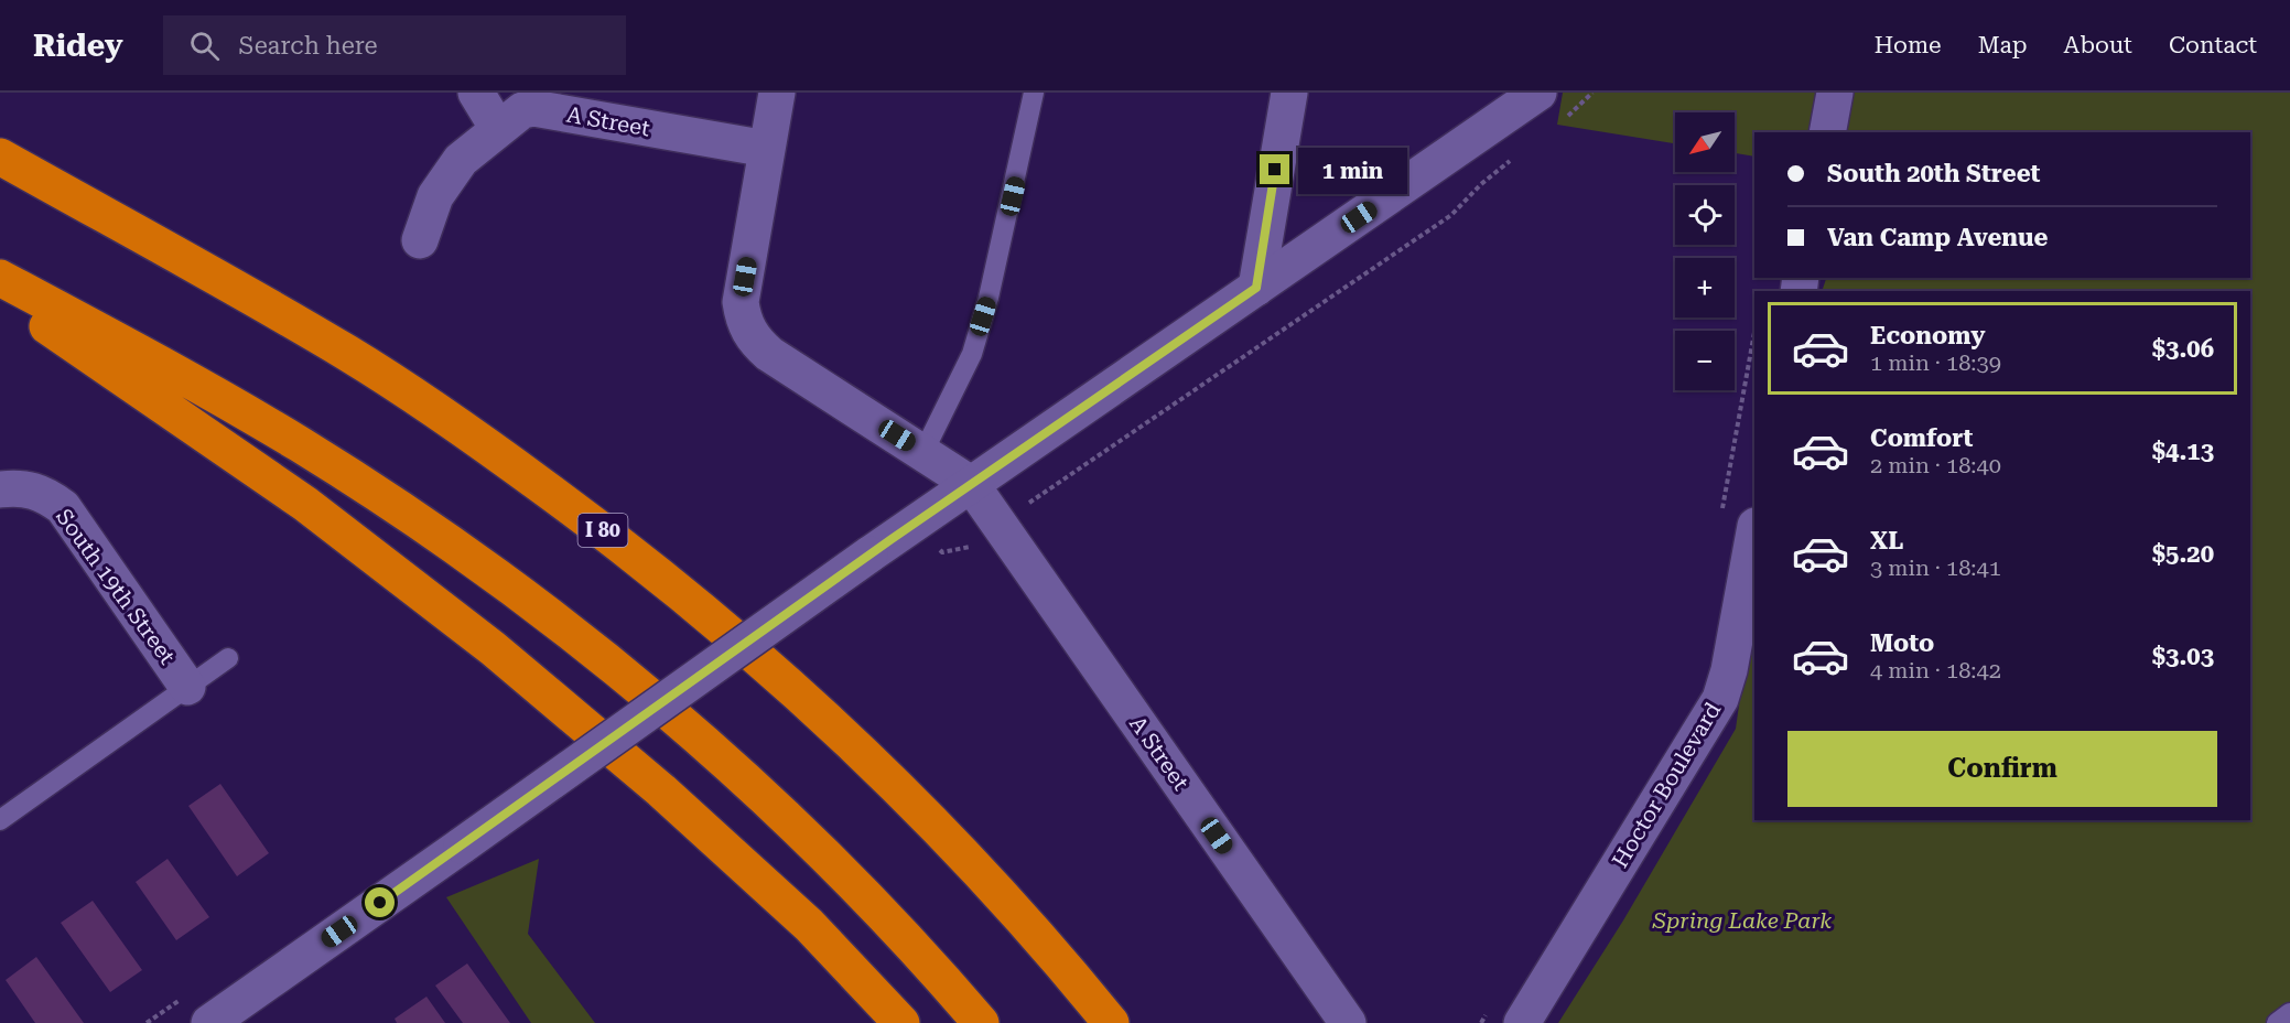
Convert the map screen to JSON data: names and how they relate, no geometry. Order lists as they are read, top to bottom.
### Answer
{
  "streets": {
    "highway": ["I 80"],
    "street": ["A Street", "South 19th Street", "Hoctor Boulevard"]
  },
  "parks": ["Spring Lake Park"],
  "north": "bottom left",
  "page": {
    "header": "Ridey",
    "search": "Search here",
    "nav": [
      "Home",
      "Map",
      "About",
      "Contact"
    ],
    "map_buttons": ["+", "−"],
    "banner": ["South 20th Street", "Van Camp Avenue"],
    "bubble": "1 min",
    "list": [
      {
        "name": "Economy",
        "note": "1 min · 18:39",
        "value": "$3.06"
      },
      {
        "name": "Comfort",
        "note": "2 min · 18:40",
        "value": "$4.13"
      },
      {
        "name": "XL",
        "note": "3 min · 18:41",
        "value": "$5.20"
      },
      {
        "name": "Moto",
        "note": "4 min · 18:42",
        "value": "$3.03"
      }
    ],
    "buttons": "Confirm"
  }
}
